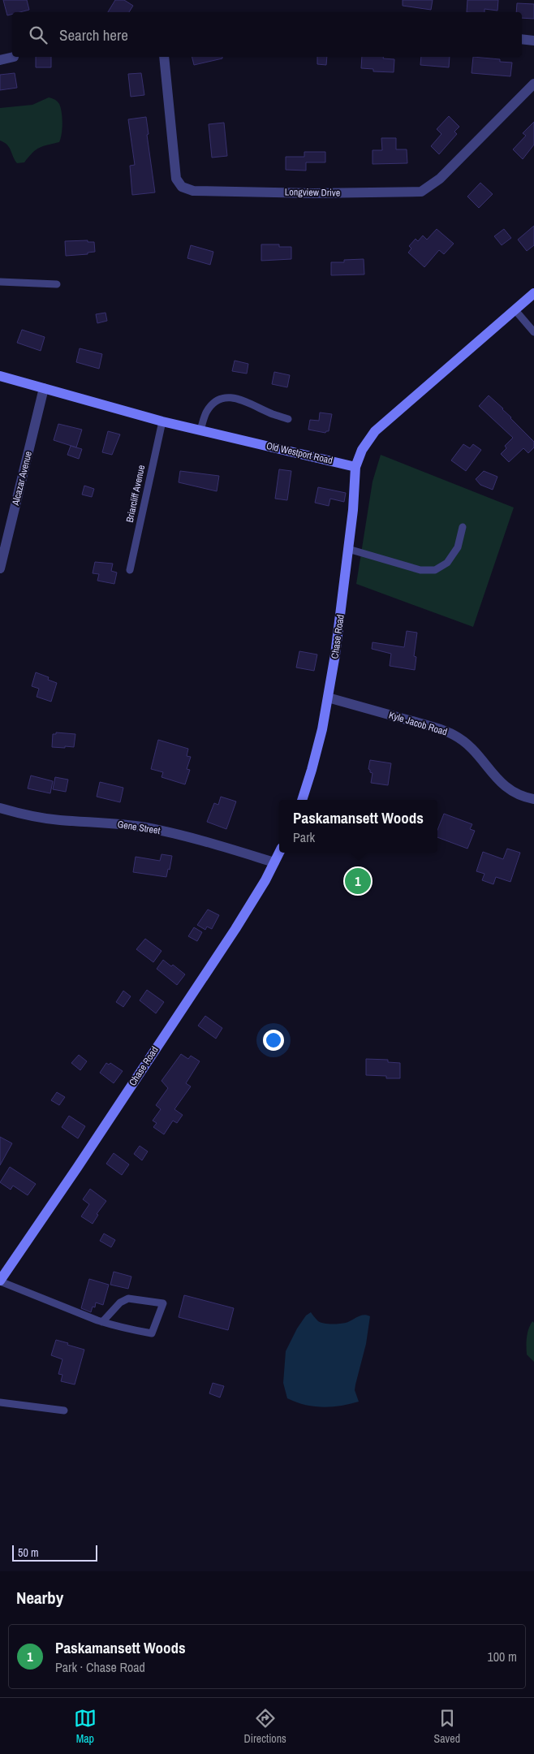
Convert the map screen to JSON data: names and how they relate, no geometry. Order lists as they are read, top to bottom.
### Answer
{
  "streets": {
    "street": [
      "Longview Drive",
      "Old Westport Road",
      "Alcazar Avenue",
      "Chase Road",
      "Kyle Jacob Road",
      "Gene Street"
    ],
    "lane": ["Briarcliff Avenue"]
  },
  "crossings": [
    ["Old Westport Road", "Alcazar Avenue"],
    ["Old Westport Road", "Briarcliff Avenue"],
    ["Old Westport Road", "Chase Road"],
    ["Chase Road", "Kyle Jacob Road"],
    ["Chase Road", "Gene Street"]
  ],
  "scale_bar": "50 m",
  "page": {
    "search": "Search here",
    "popup": ["Paskamansett Woods", "Park"],
    "pins": "1",
    "scale": "50 m",
    "heading": "Nearby",
    "list": [
      {
        "mark": "1",
        "name": "Paskamansett Woods",
        "note": "Park · Chase Road",
        "value": "100 m"
      }
    ],
    "nav": ["Map", "Directions", "Saved"]
  }
}
